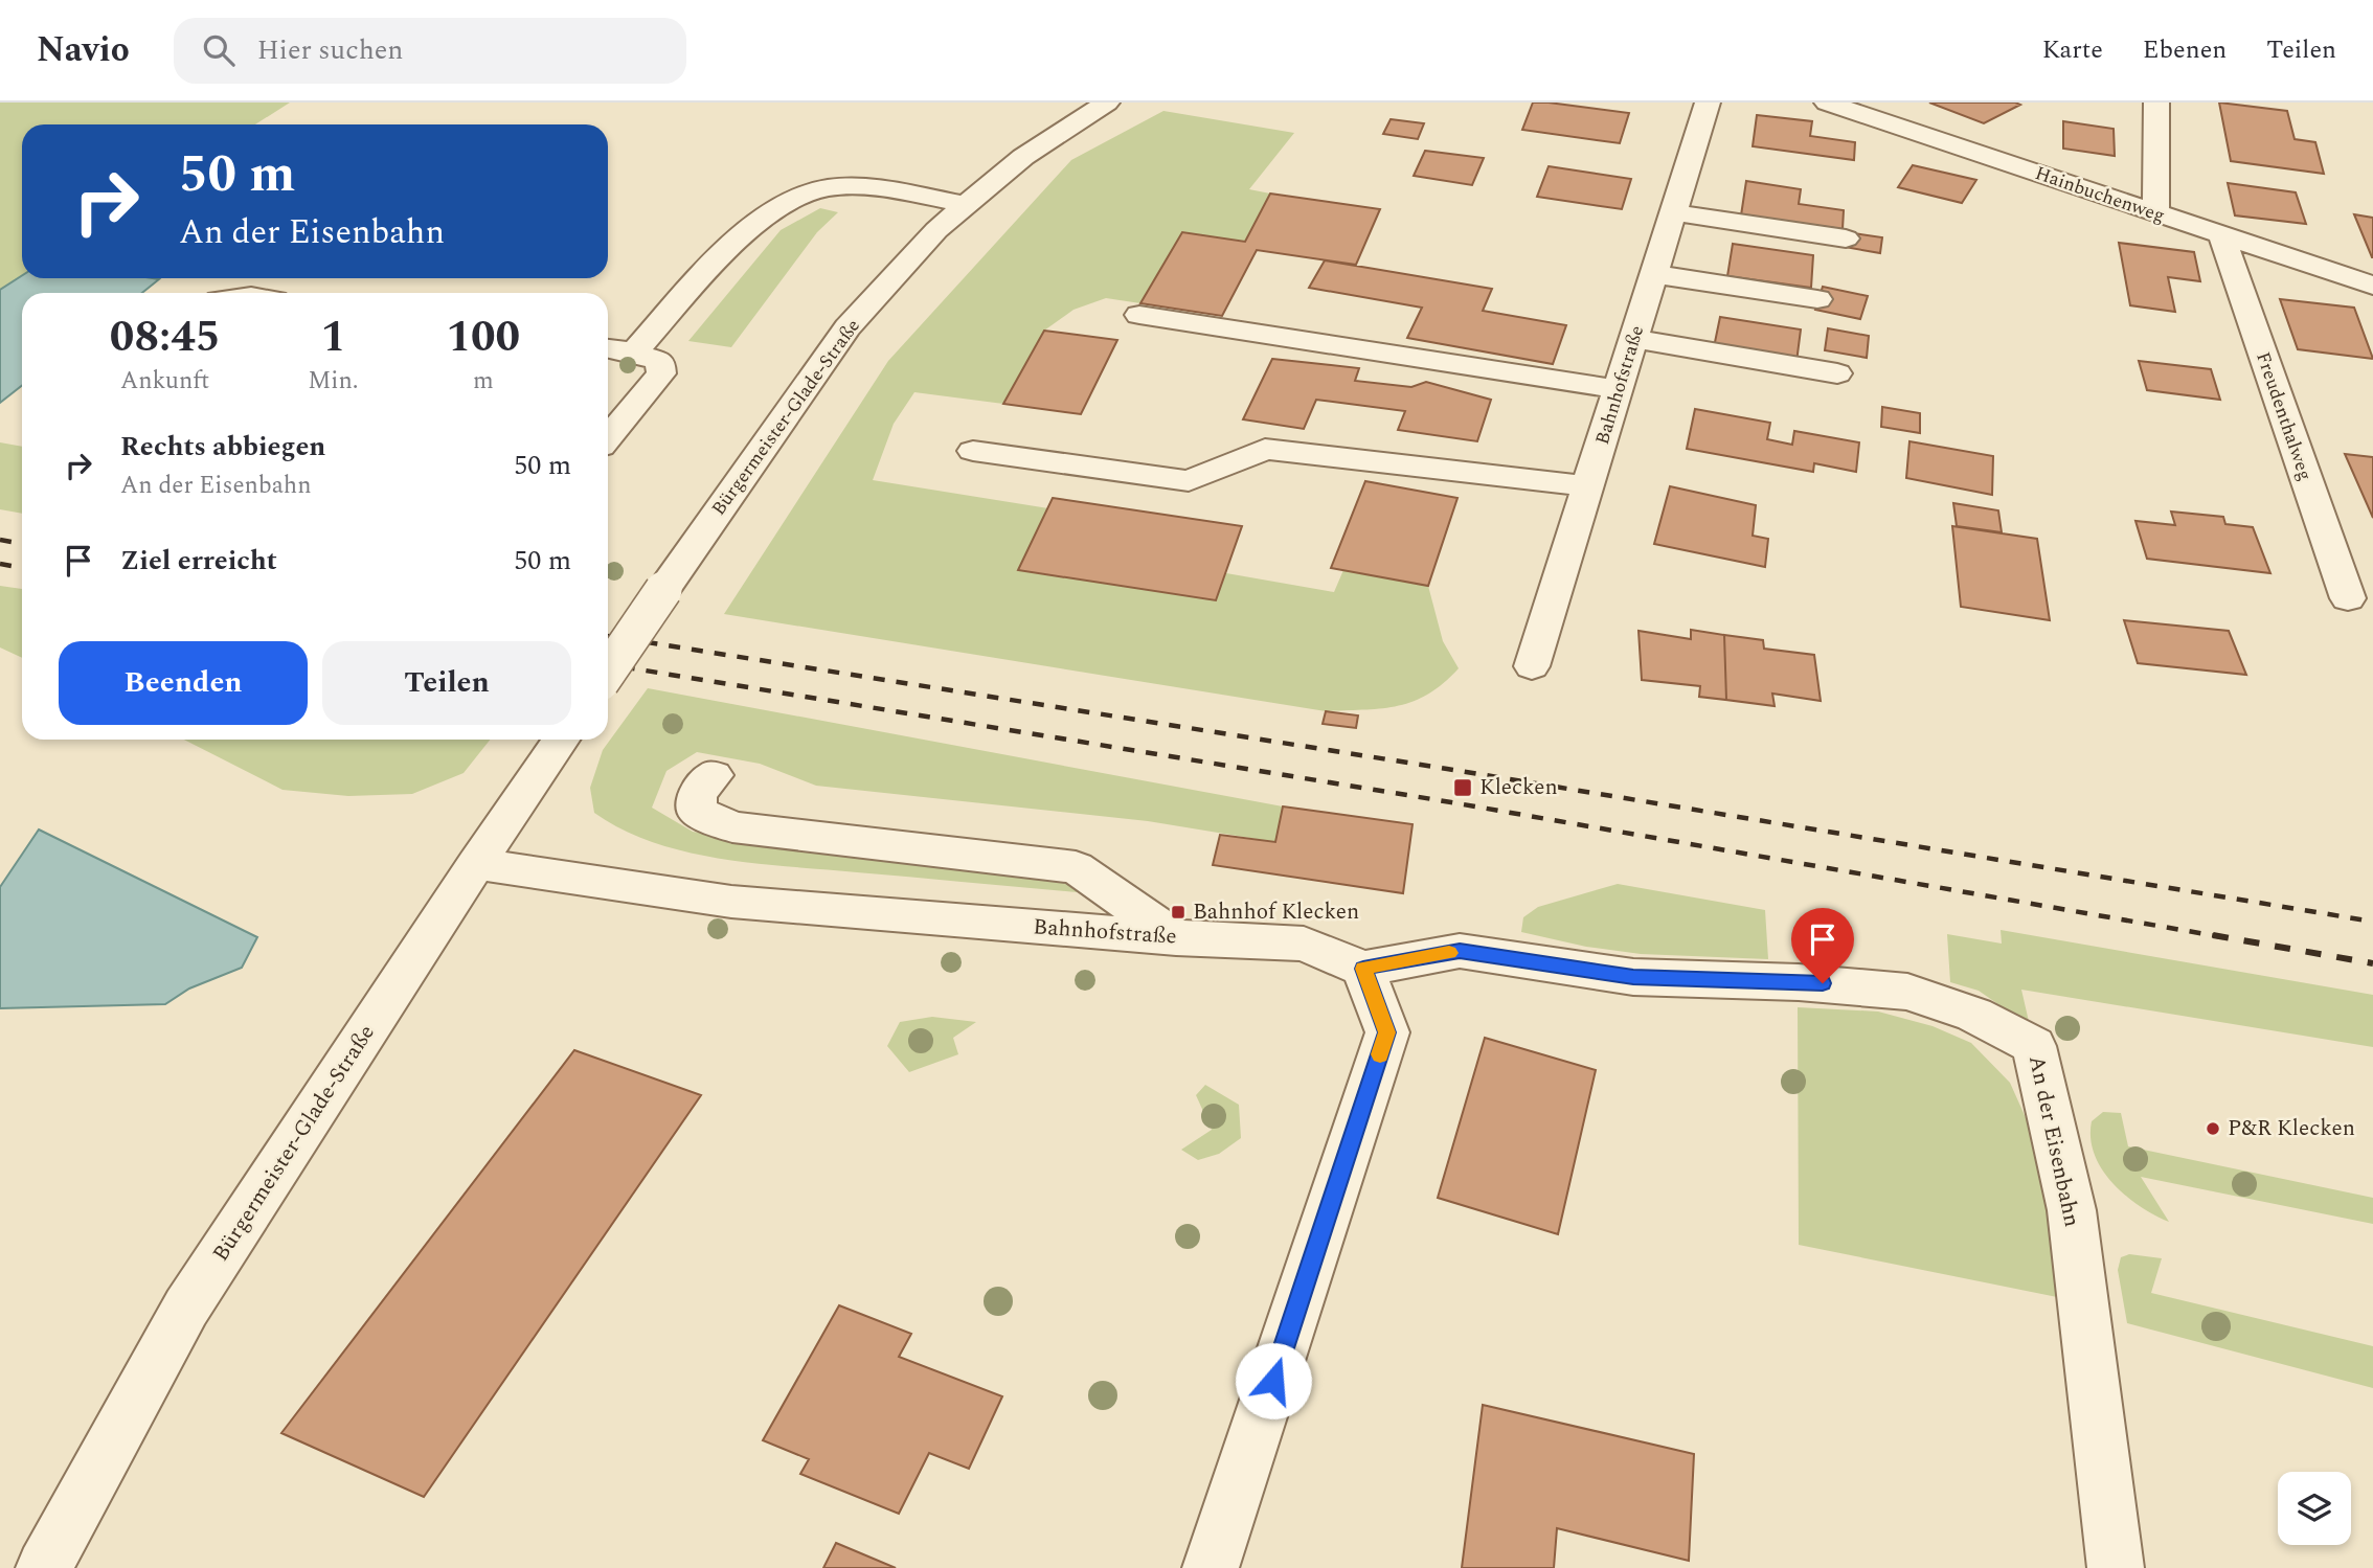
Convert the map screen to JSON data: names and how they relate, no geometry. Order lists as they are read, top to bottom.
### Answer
{
  "streets": {
    "street": [
      "Hainbuchenweg",
      "Bahnhofstraße",
      "Freudenthalweg",
      "Bürgermeister-Glade-Straße",
      "An der Eisenbahn"
    ]
  },
  "crossings": [
    ["Hainbuchenweg", "Freudenthalweg"],
    ["Bahnhofstraße", "Bürgermeister-Glade-Straße"],
    ["Bahnhofstraße", "An der Eisenbahn"]
  ],
  "places": {
    "transit": ["Klecken", "Bahnhof Klecken"],
    "other": ["P&R Klecken"]
  },
  "page": {
    "header": "Navio",
    "search": "Hier suchen",
    "nav": ["Karte", "Ebenen", "Teilen"],
    "turn": ["50 m", "An der Eisenbahn"],
    "eta": [
      "08:45",
      "Ankunft",
      "1",
      "Min.",
      "100",
      "m"
    ],
    "list": [
      {
        "name": "Rechts abbiegen",
        "note": "An der Eisenbahn",
        "value": "50 m"
      },
      {
        "name": "Ziel erreicht",
        "value": "50 m"
      }
    ],
    "buttons": ["Beenden", "Teilen"]
  }
}
